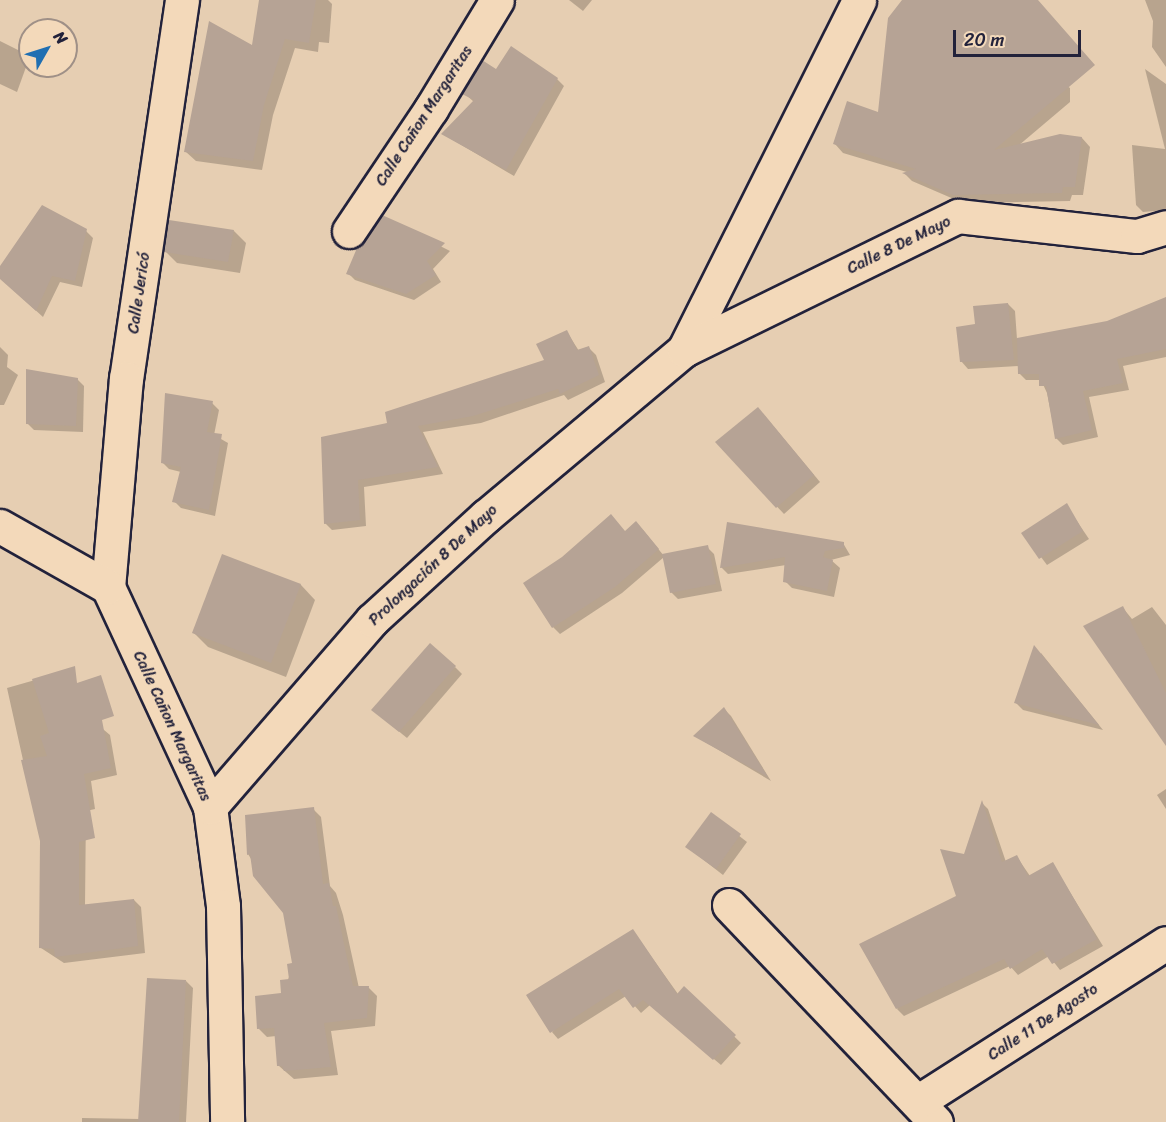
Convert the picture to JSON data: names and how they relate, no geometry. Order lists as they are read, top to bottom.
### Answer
{
  "streets": {
    "street": [
      "Calle Cañon Margaritas",
      "Calle 8 De Mayo",
      "Calle Jericó",
      "Prolongación 8 De Mayo",
      "Calle 11 De Agosto"
    ]
  },
  "crossings": [
    ["Calle Cañon Margaritas", "Calle Jericó"],
    ["Calle Cañon Margaritas", "Prolongación 8 De Mayo"],
    ["Calle 8 De Mayo", "Prolongación 8 De Mayo"]
  ],
  "scale_bar": "20 m",
  "north": "top right"
}
